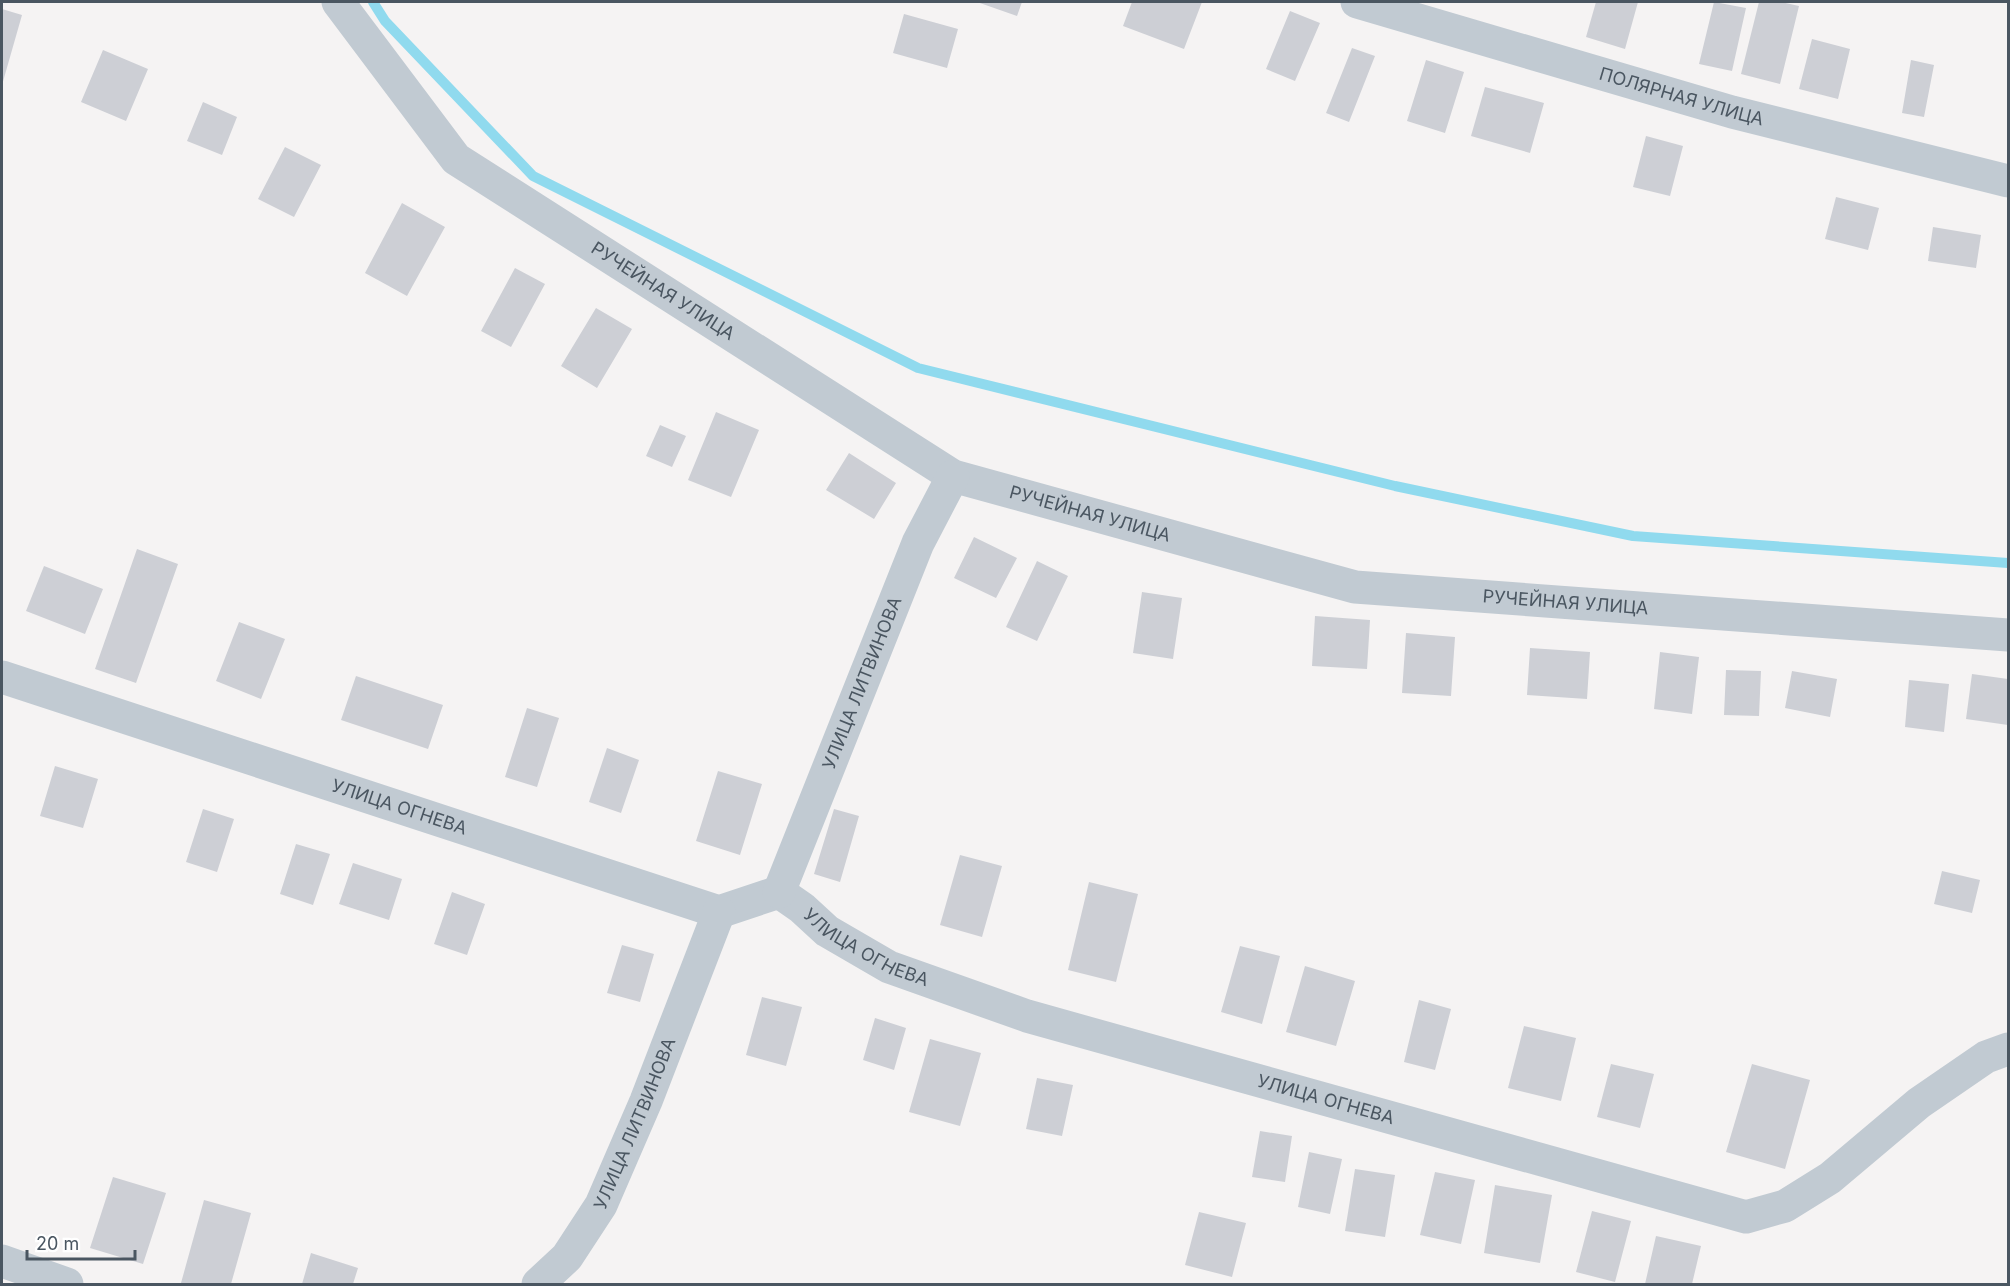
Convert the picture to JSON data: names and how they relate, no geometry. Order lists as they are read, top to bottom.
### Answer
{
  "streets": {
    "street": [
      "ПОЛЯРНАЯ УЛИЦА",
      "РУЧЕЙНАЯ УЛИЦА",
      "УЛИЦА ЛИТВИНОВА",
      "УЛИЦА ОГНЕВА"
    ]
  },
  "crossings": [
    ["РУЧЕЙНАЯ УЛИЦА", "УЛИЦА ЛИТВИНОВА"],
    ["УЛИЦА ЛИТВИНОВА", "УЛИЦА ОГНЕВА"]
  ],
  "scale_bar": "20 m"
}
